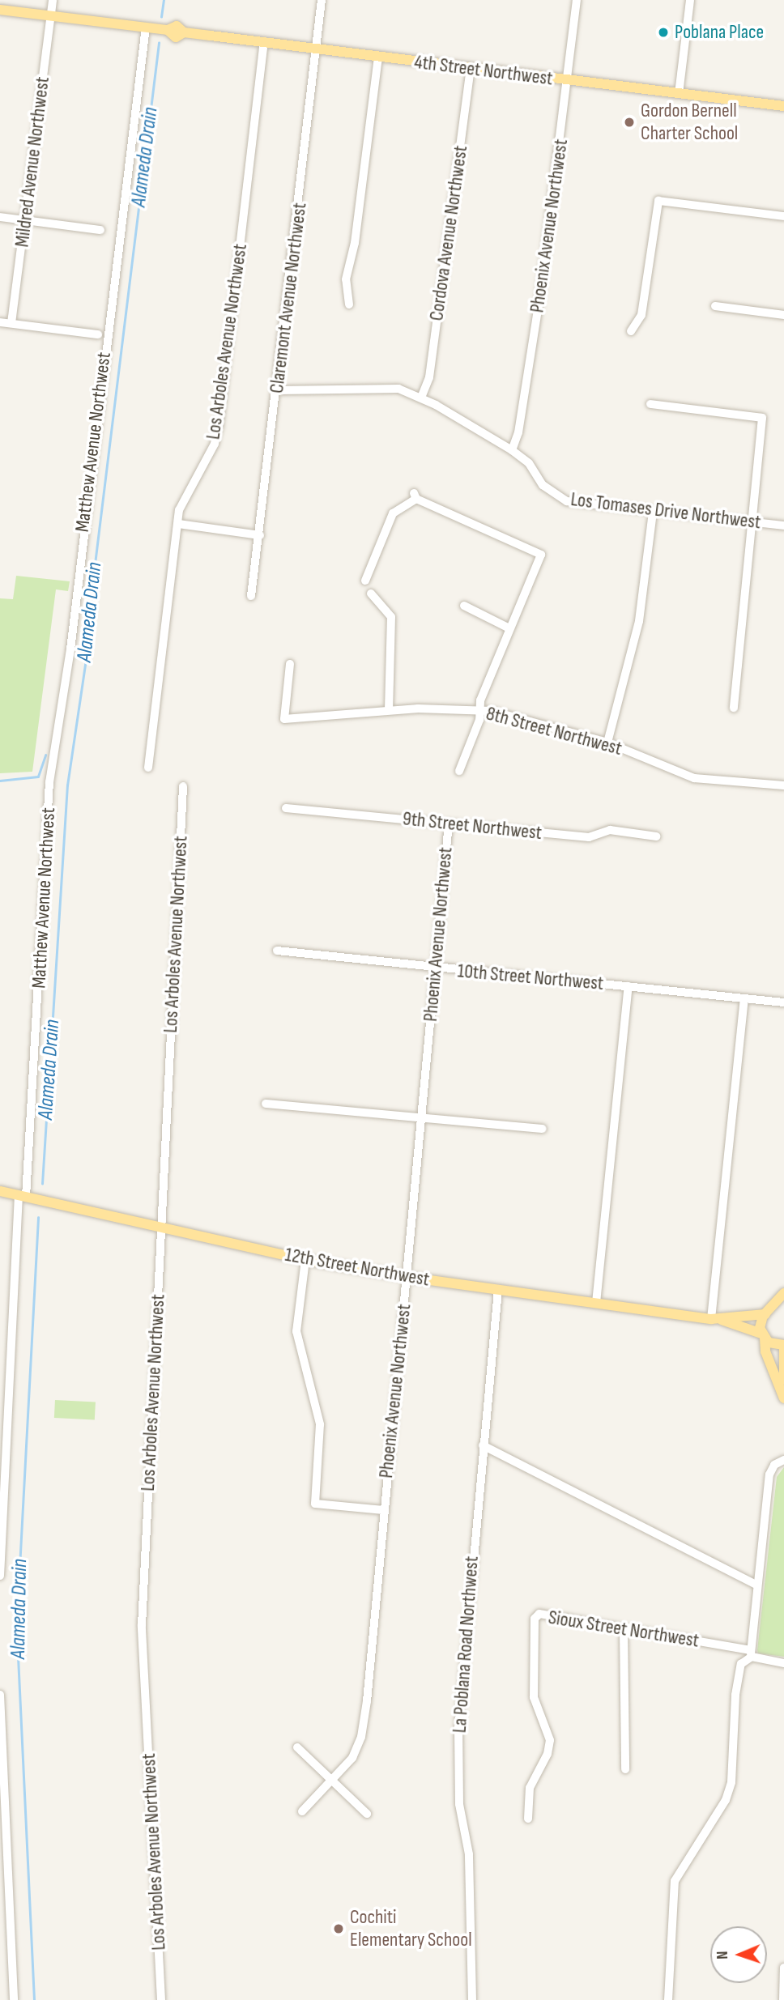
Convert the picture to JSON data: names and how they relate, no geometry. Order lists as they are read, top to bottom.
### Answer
{
  "streets": {
    "main road": ["4th Street Northwest", "12th Street Northwest"],
    "street": [
      "Mildred Avenue Northwest",
      "Phoenix Avenue Northwest",
      "Cordova Avenue Northwest",
      "Claremont Avenue Northwest",
      "Los Arboles Avenue Northwest",
      "Matthew Avenue Northwest",
      "Los Tomases Drive Northwest",
      "8th Street Northwest",
      "9th Street Northwest",
      "10th Street Northwest",
      "Sioux Street Northwest",
      "La Poblana Road Northwest"
    ]
  },
  "crossings": [
    ["4th Street Northwest", "Mildred Avenue Northwest"],
    ["4th Street Northwest", "Phoenix Avenue Northwest"],
    ["4th Street Northwest", "Cordova Avenue Northwest"],
    ["4th Street Northwest", "Claremont Avenue Northwest"],
    ["4th Street Northwest", "Los Arboles Avenue Northwest"],
    ["4th Street Northwest", "Matthew Avenue Northwest"],
    ["Phoenix Avenue Northwest", "Los Tomases Drive Northwest"],
    ["Phoenix Avenue Northwest", "9th Street Northwest"],
    ["Phoenix Avenue Northwest", "10th Street Northwest"],
    ["Phoenix Avenue Northwest", "12th Street Northwest"],
    ["Cordova Avenue Northwest", "Los Tomases Drive Northwest"],
    ["Claremont Avenue Northwest", "Los Tomases Drive Northwest"],
    ["Los Arboles Avenue Northwest", "12th Street Northwest"],
    ["Matthew Avenue Northwest", "12th Street Northwest"],
    ["12th Street Northwest", "La Poblana Road Northwest"]
  ],
  "water": ["Alameda Drain"],
  "places": ["Poblana Place", "Gordon Bernell Charter School", "Cochiti Elementary School"],
  "north": "left"
}
